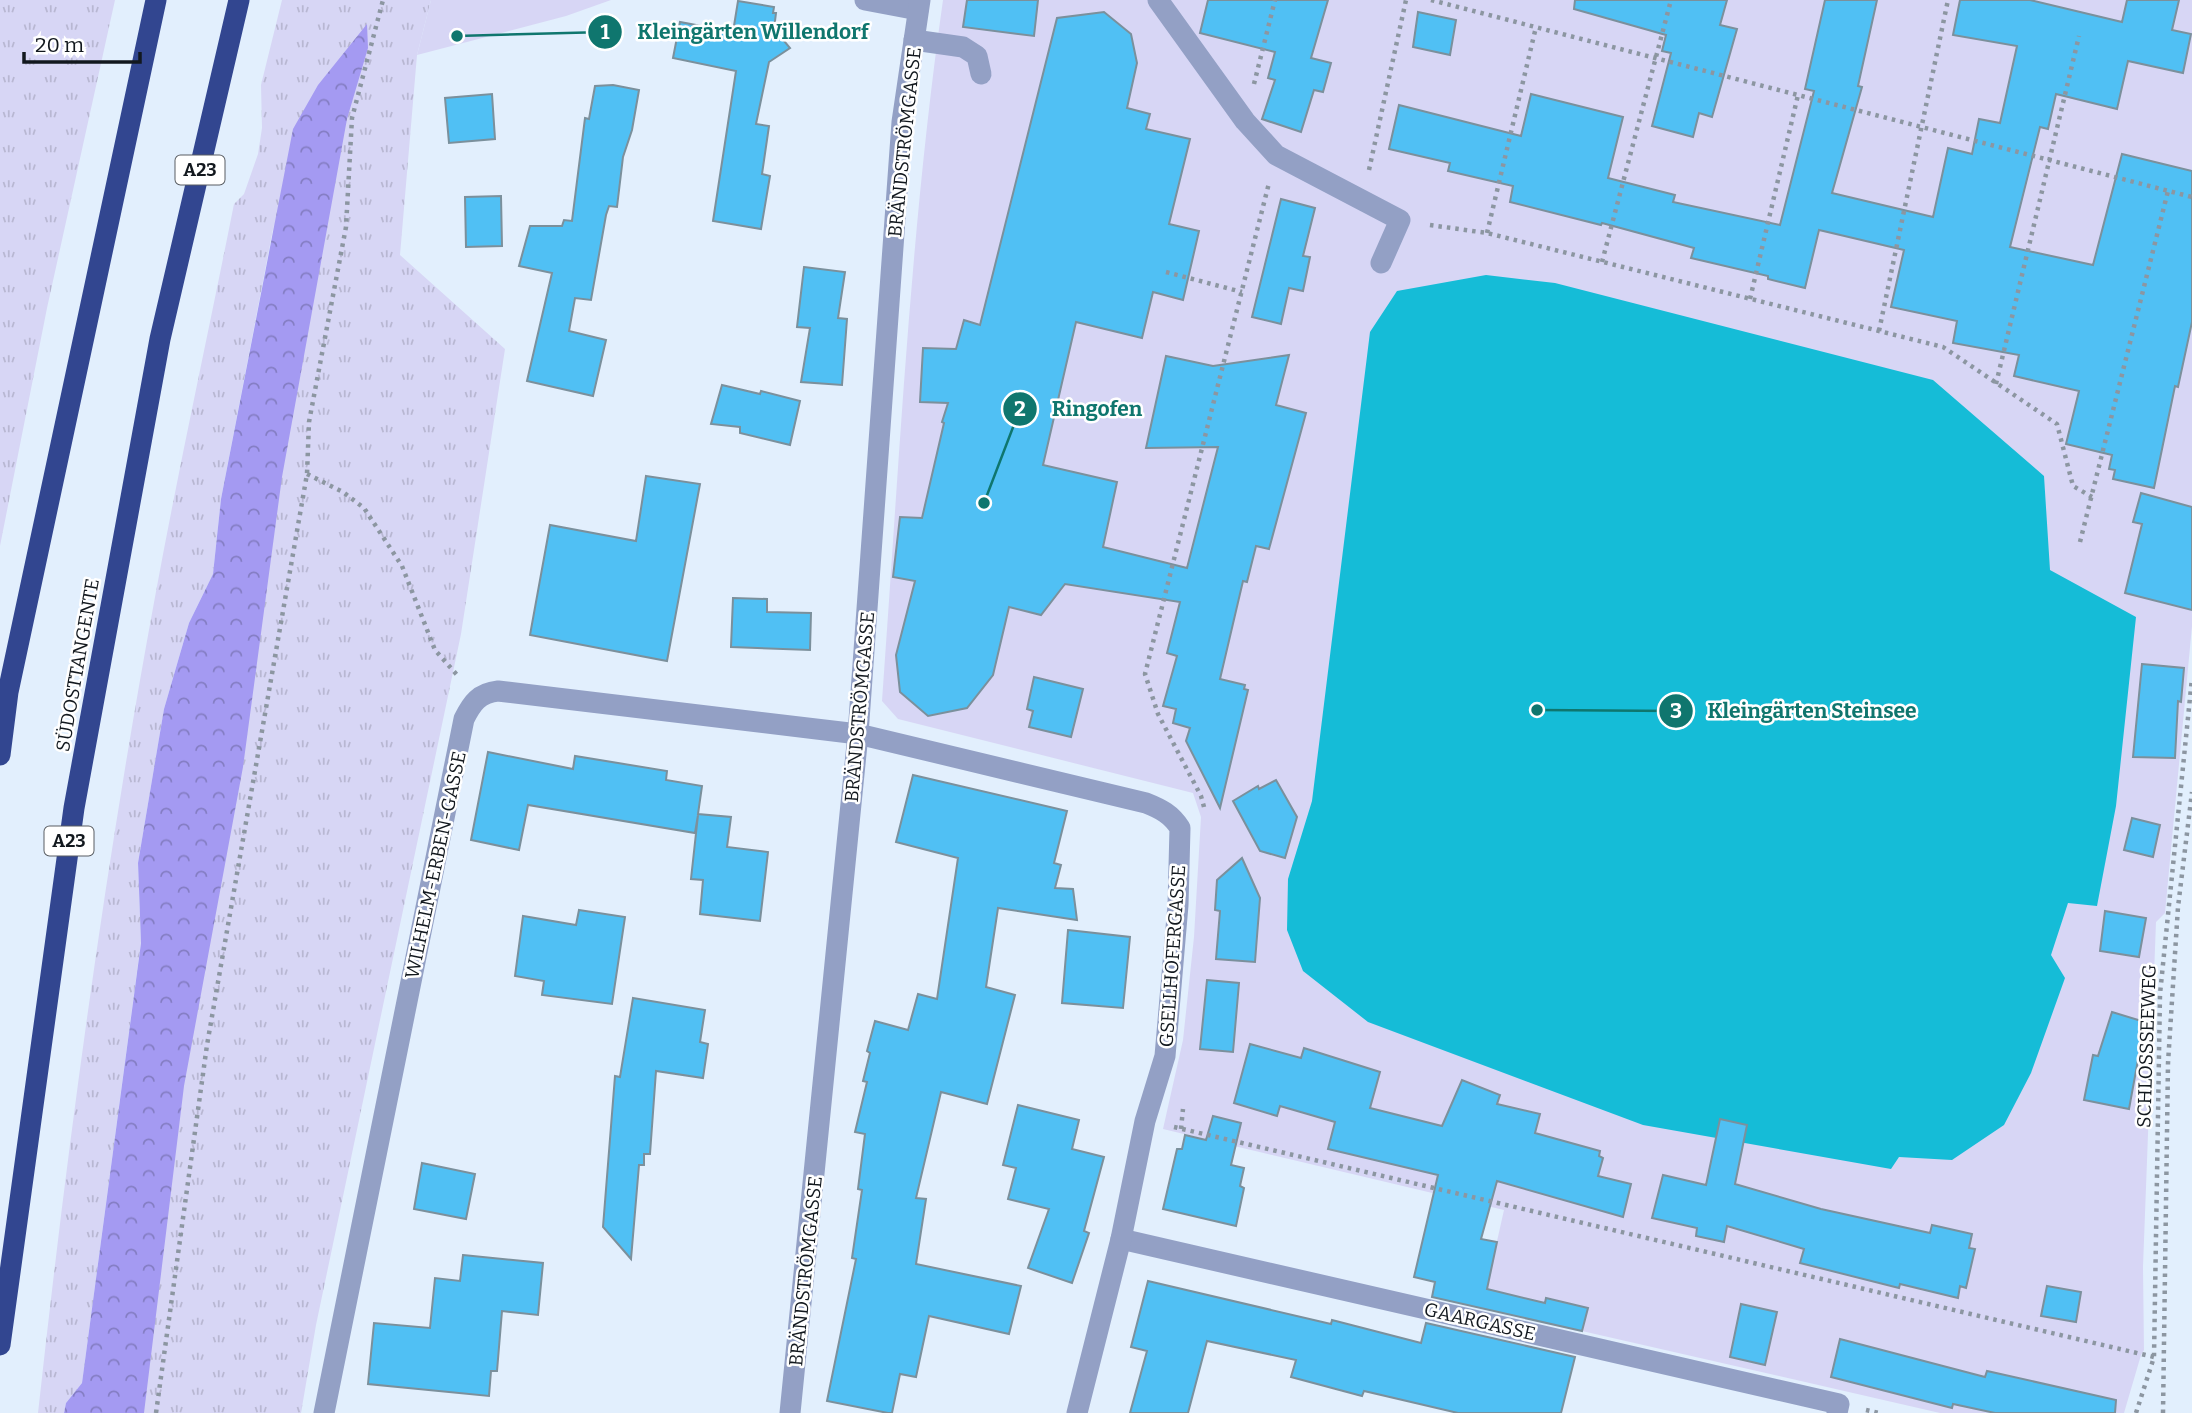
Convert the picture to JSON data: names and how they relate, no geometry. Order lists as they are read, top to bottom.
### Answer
{
  "streets": {
    "highway": ["A23", "SÜDOSTTANGENTE"],
    "street": [
      "BRÄNDSTRÖMGASSE",
      "WILHELM-ERBEN-GASSE",
      "GSELLHOFERGASSE",
      "GAARGASSE"
    ],
    "path": ["SCHLOSSSEEWEG"]
  },
  "crossings": [
    ["BRÄNDSTRÖMGASSE", "GSELLHOFERGASSE"],
    ["GSELLHOFERGASSE", "GAARGASSE"]
  ],
  "places": ["Kleingärten Willendorf", "Ringofen", "Kleingärten Steinsee"],
  "scale_bar": "20 m"
}
